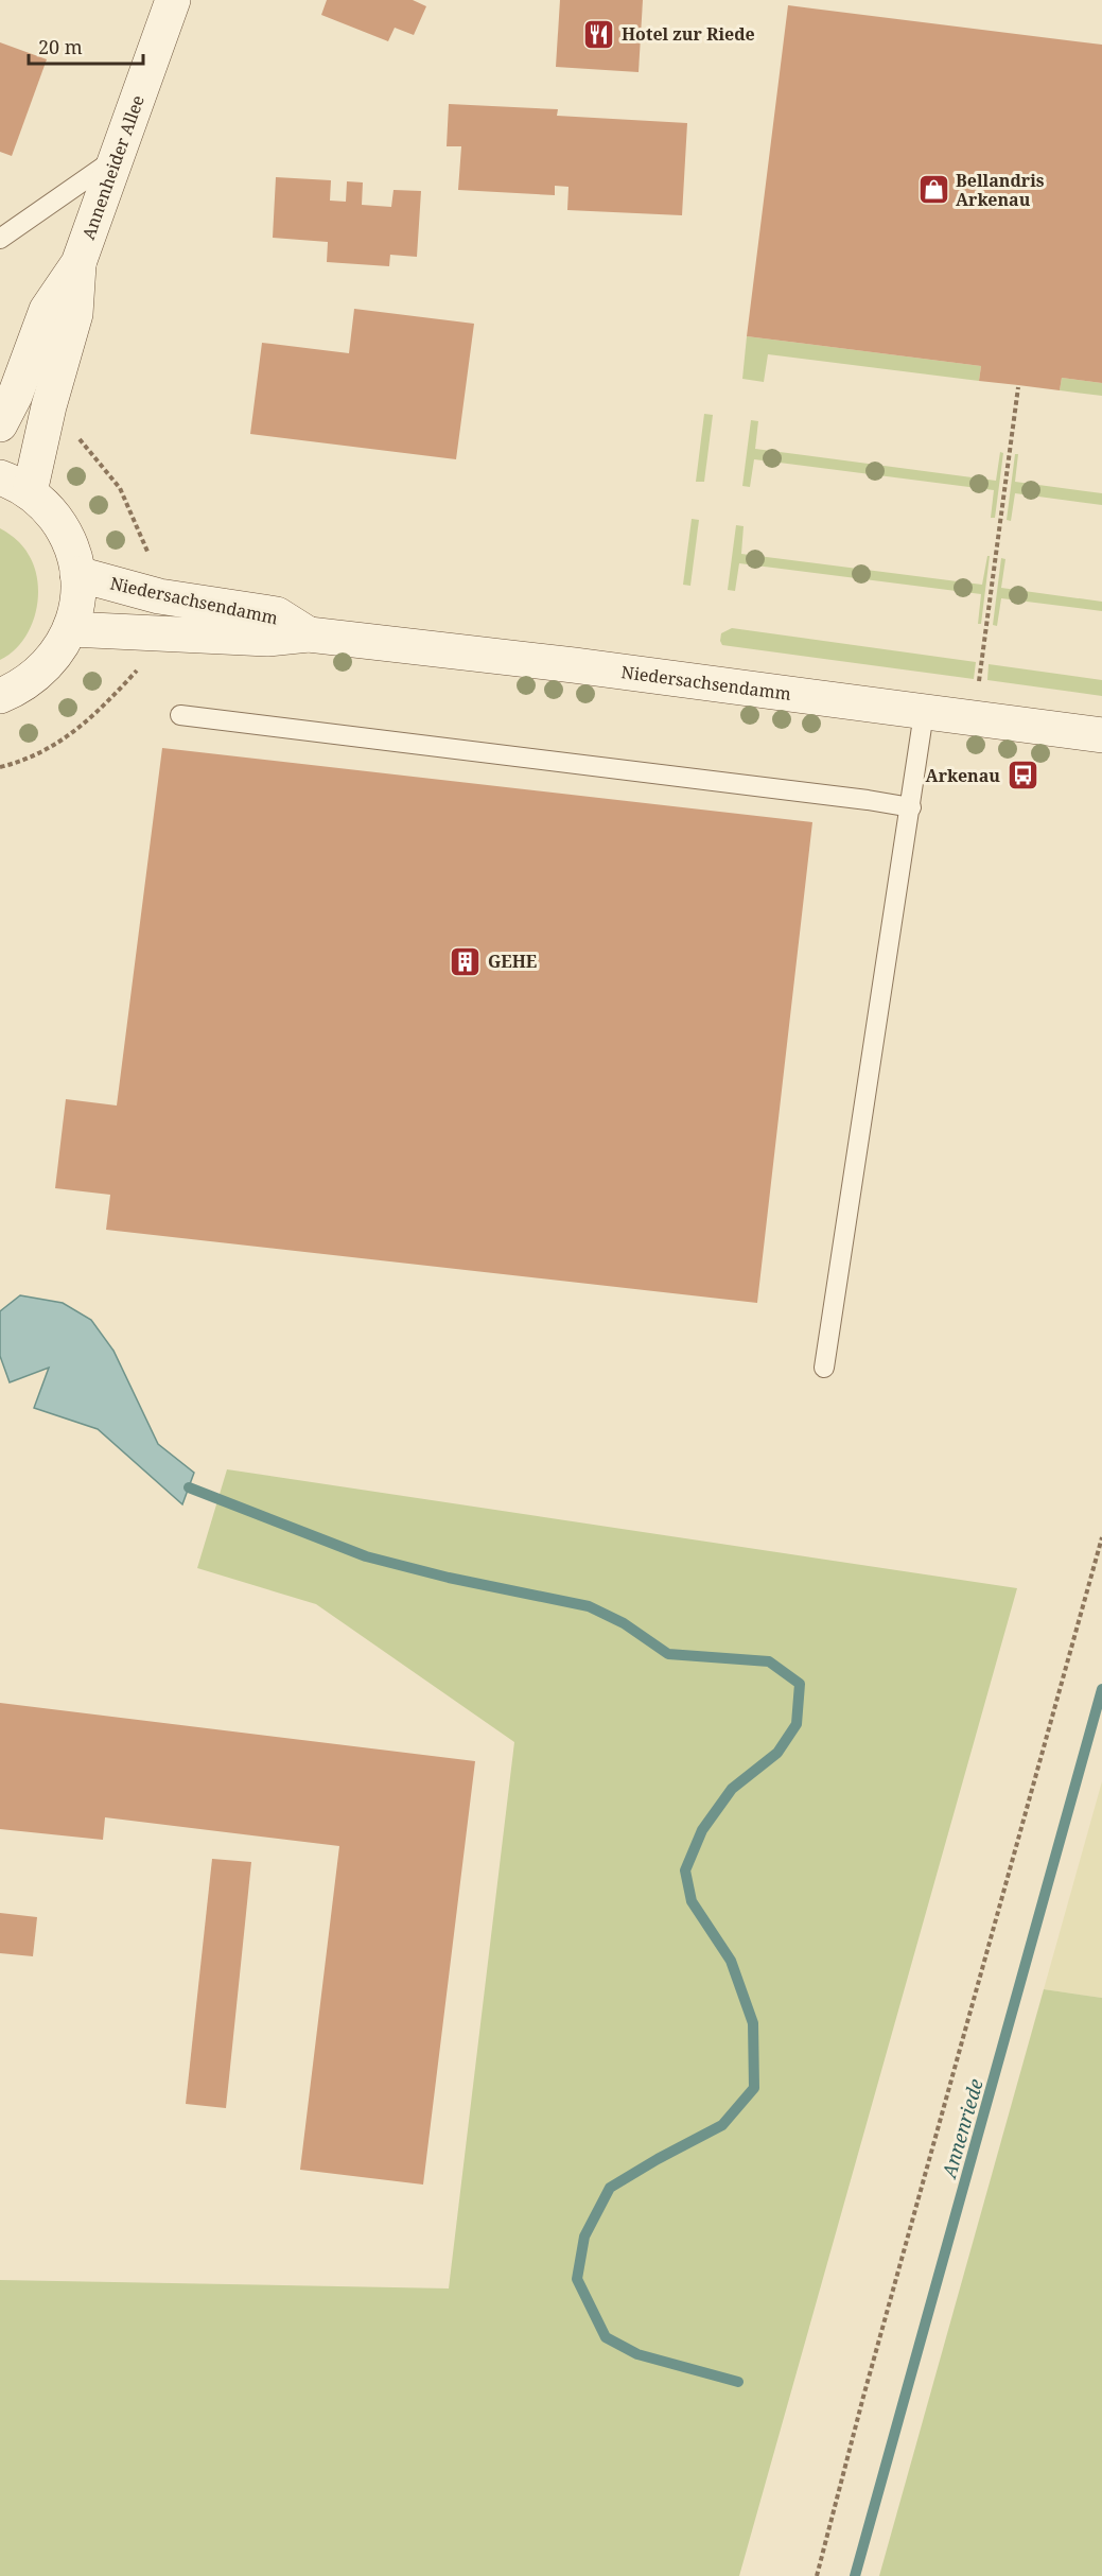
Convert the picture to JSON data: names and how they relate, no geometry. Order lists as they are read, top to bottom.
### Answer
{
  "streets": {
    "main road": ["Annenheider Allee", "Niedersachsendamm"]
  },
  "water": ["Annenriede"],
  "places": {
    "restaurant": ["Hotel zur Riede"],
    "shop": ["Bellandris Arkenau"],
    "bus stop": ["Arkenau"],
    "building": ["GEHE"]
  },
  "scale_bar": "20 m"
}
